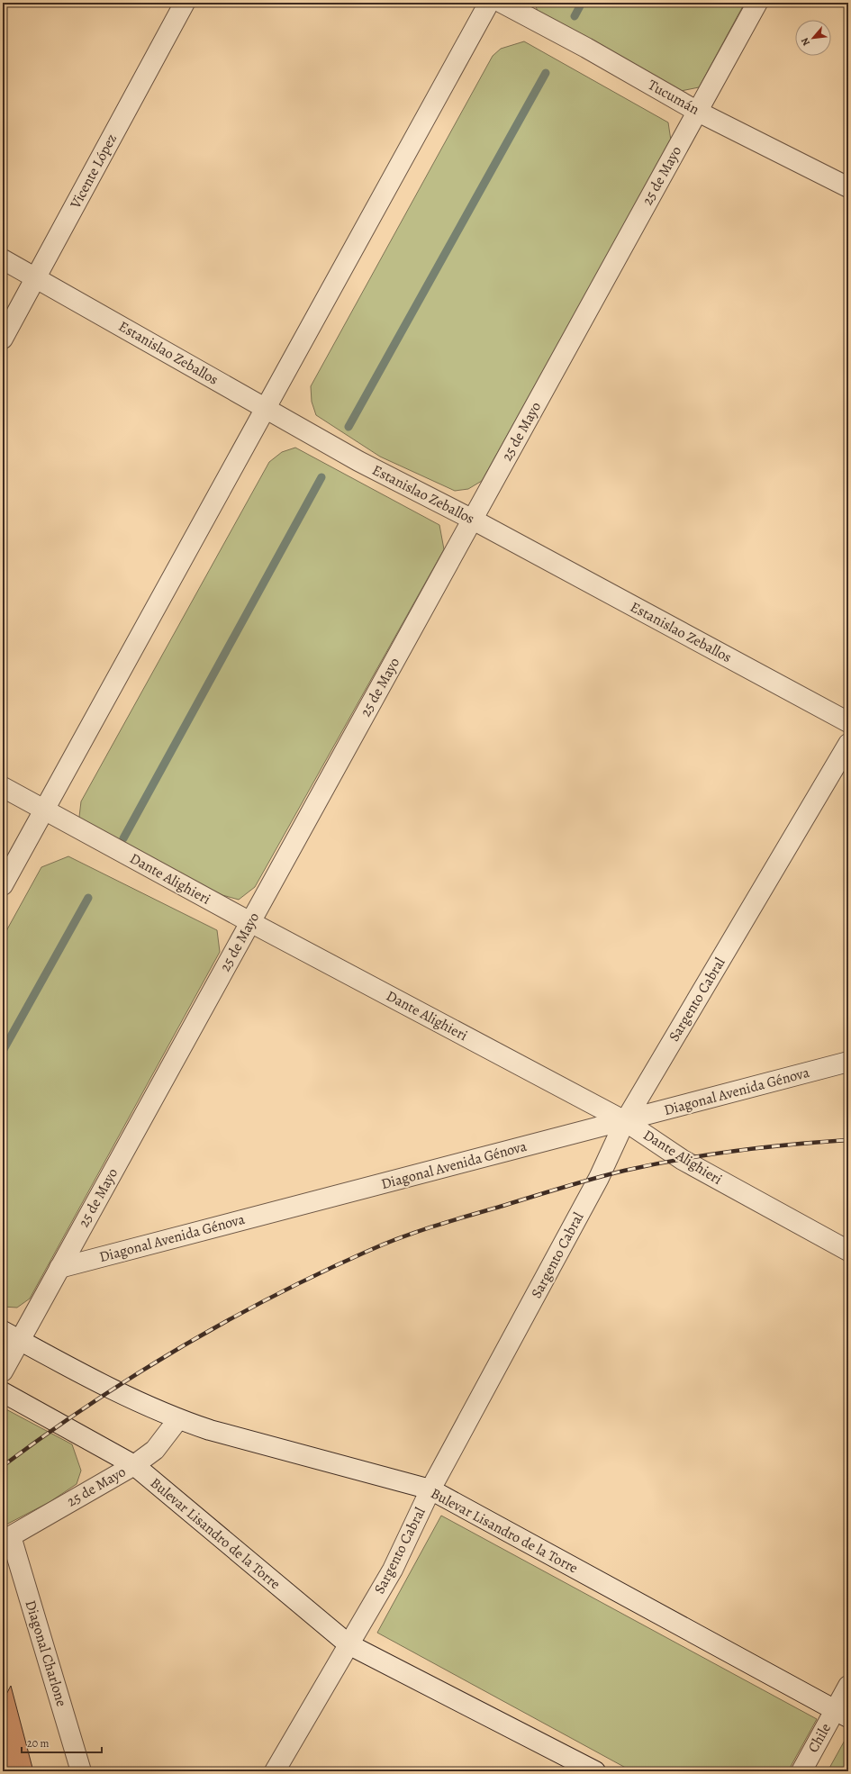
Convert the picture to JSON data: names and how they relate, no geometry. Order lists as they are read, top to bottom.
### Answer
{
  "streets": {
    "street": [
      "Tucumán",
      "Vicente López",
      "25 de Mayo",
      "Estanislao Zeballos",
      "Dante Alighieri",
      "Sargento Cabral",
      "Diagonal Avenida Génova",
      "Bulevar Lisandro de la Torre",
      "Diagonal Charlone",
      "Chile"
    ]
  },
  "crossings": [
    ["Tucumán", "25 de Mayo"],
    ["Vicente López", "Estanislao Zeballos"],
    ["25 de Mayo", "Estanislao Zeballos"],
    ["25 de Mayo", "Dante Alighieri"],
    ["25 de Mayo", "Diagonal Avenida Génova"],
    ["25 de Mayo", "Bulevar Lisandro de la Torre"],
    ["25 de Mayo", "Diagonal Charlone"],
    ["Dante Alighieri", "Sargento Cabral"],
    ["Dante Alighieri", "Diagonal Avenida Génova"],
    ["Sargento Cabral", "Diagonal Avenida Génova"],
    ["Sargento Cabral", "Bulevar Lisandro de la Torre"],
    ["Bulevar Lisandro de la Torre", "Chile"]
  ],
  "scale_bar": "20 m",
  "north": "bottom left"
}
